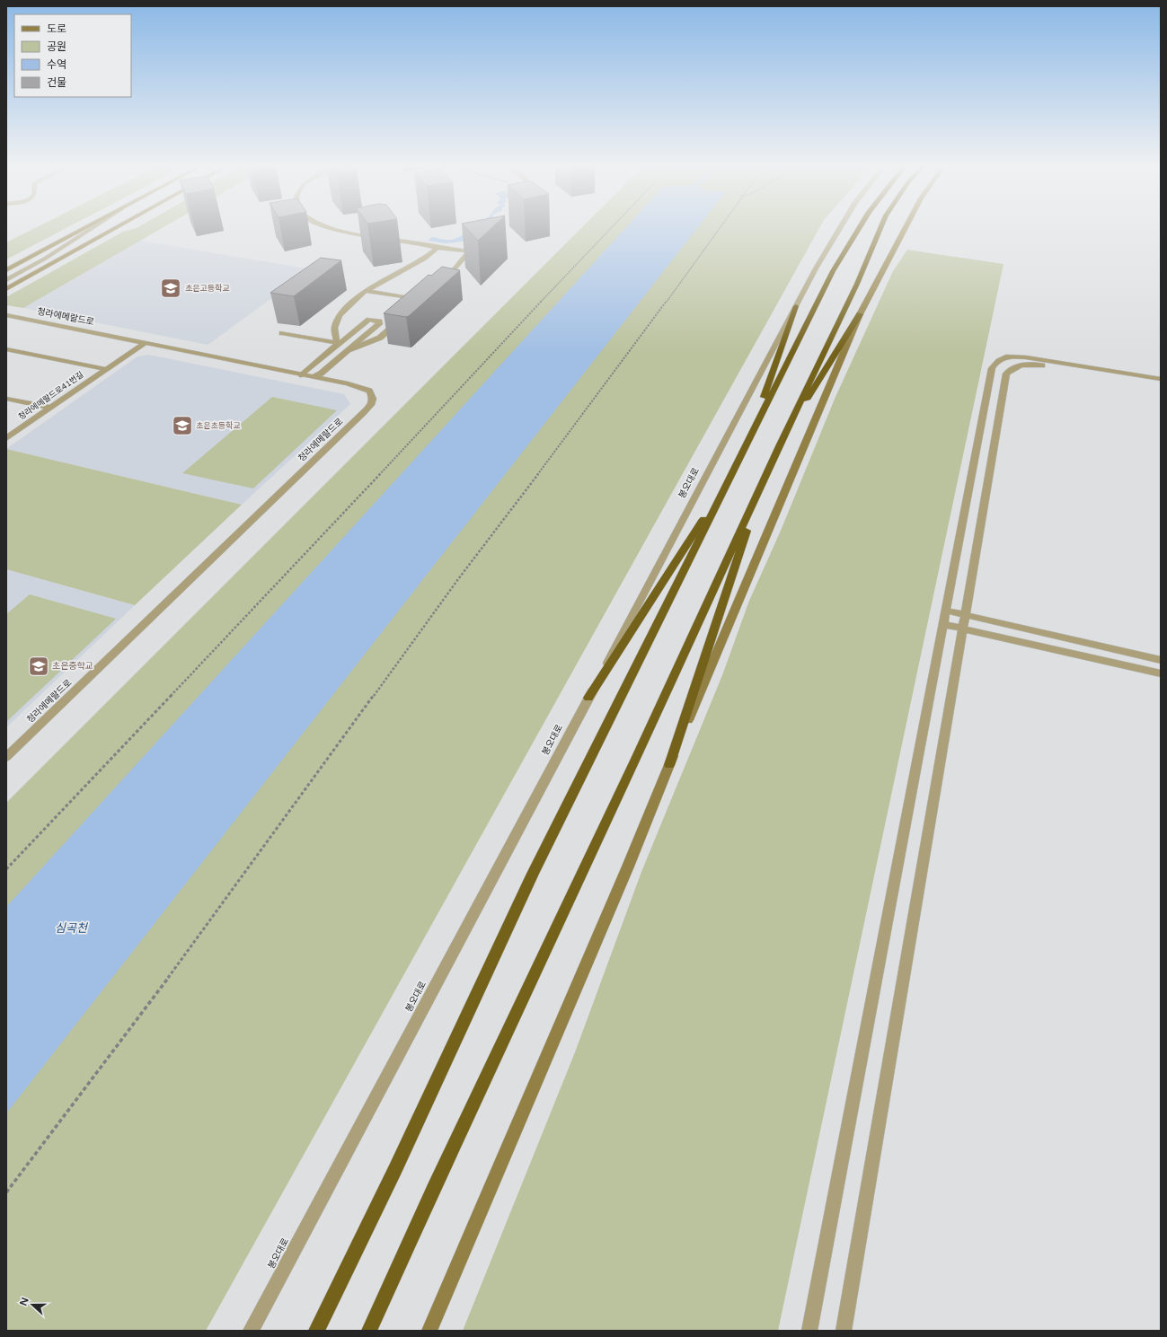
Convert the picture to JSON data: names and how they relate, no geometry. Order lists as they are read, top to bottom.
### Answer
{
  "streets": {
    "street": ["청라에메랄드로", "청라에메랄드로41번길", "봉오대로"]
  },
  "crossings": [
    ["청라에메랄드로", "청라에메랄드로41번길"]
  ],
  "water": ["심곡천"],
  "places": {
    "school or university": ["초은고등학교", "초은초등학교", "초은중학교"]
  },
  "legend": [
    "도로",
    "공원",
    "수역",
    "건물"
  ],
  "north": "left"
}
